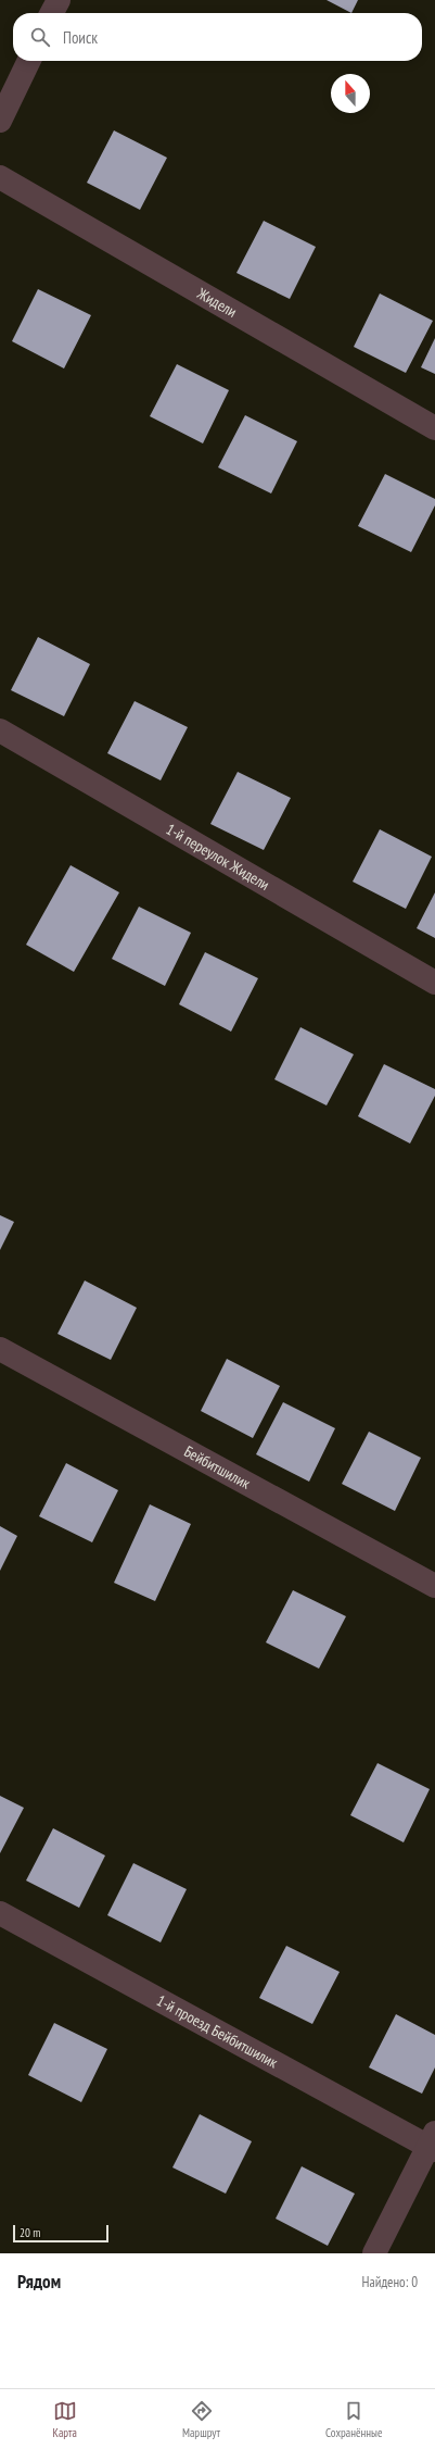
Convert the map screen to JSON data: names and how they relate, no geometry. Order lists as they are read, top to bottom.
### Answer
{
  "streets": {
    "street": [
      "Жидели",
      "1-й переулок Жидели",
      "Бейбитшилик",
      "1-й проезд Бейбитшилик"
    ]
  },
  "scale_bar": "20 m",
  "north": "top",
  "page": {
    "search": "Поиск",
    "scale": "20 m",
    "heading": ["Рядом", "Найдено: 0"],
    "nav": ["Карта", "Маршрут", "Сохранённые"]
  }
}
